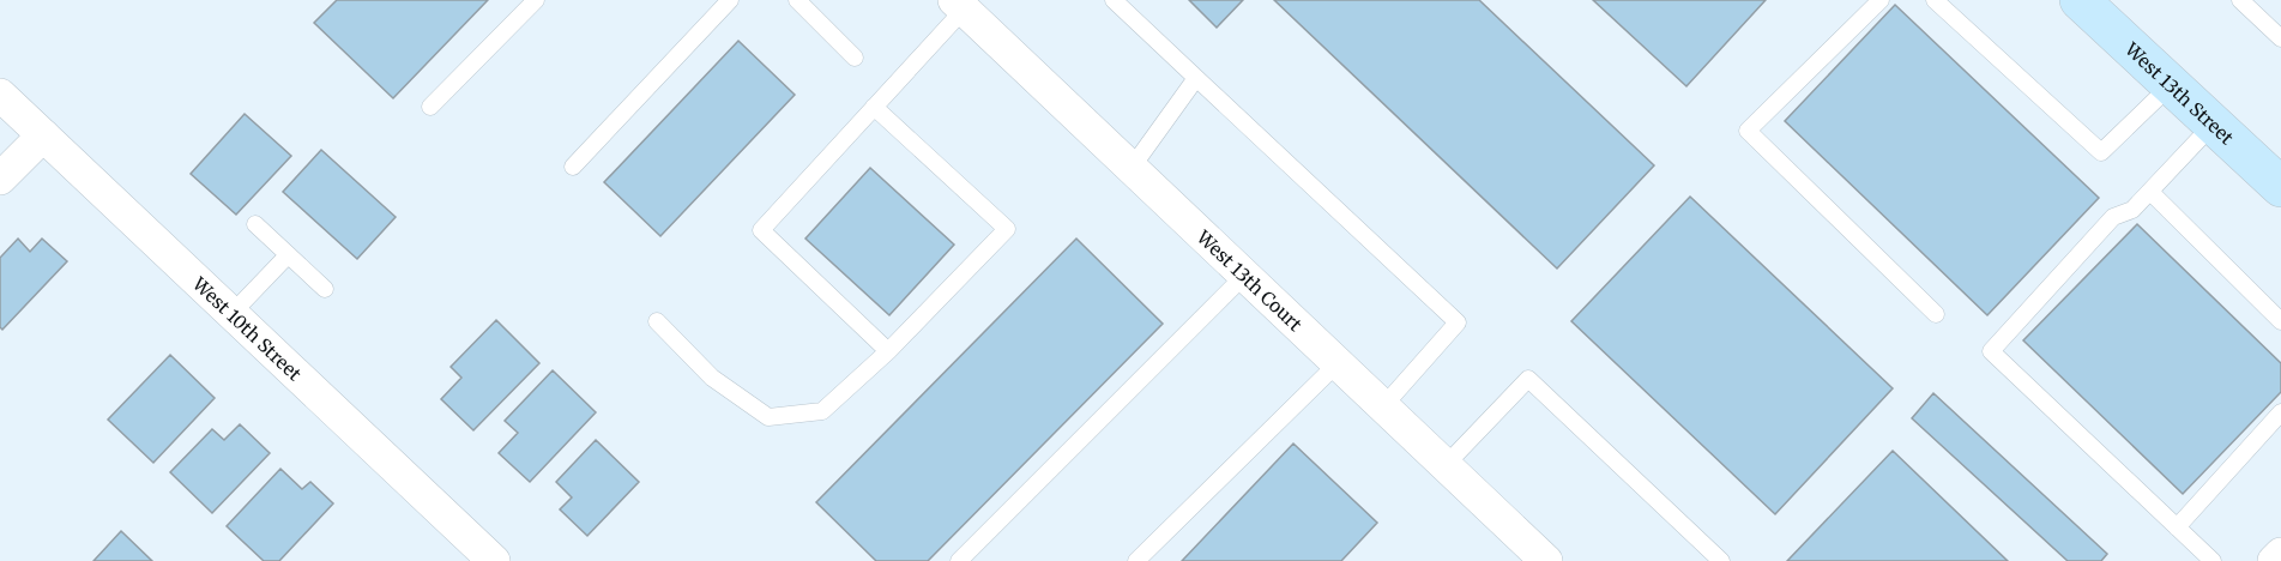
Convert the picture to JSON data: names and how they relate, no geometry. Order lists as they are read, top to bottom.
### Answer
{
  "streets": {
    "street": ["West 13th Street", "West 13th Court", "West 10th Street"]
  }
}
